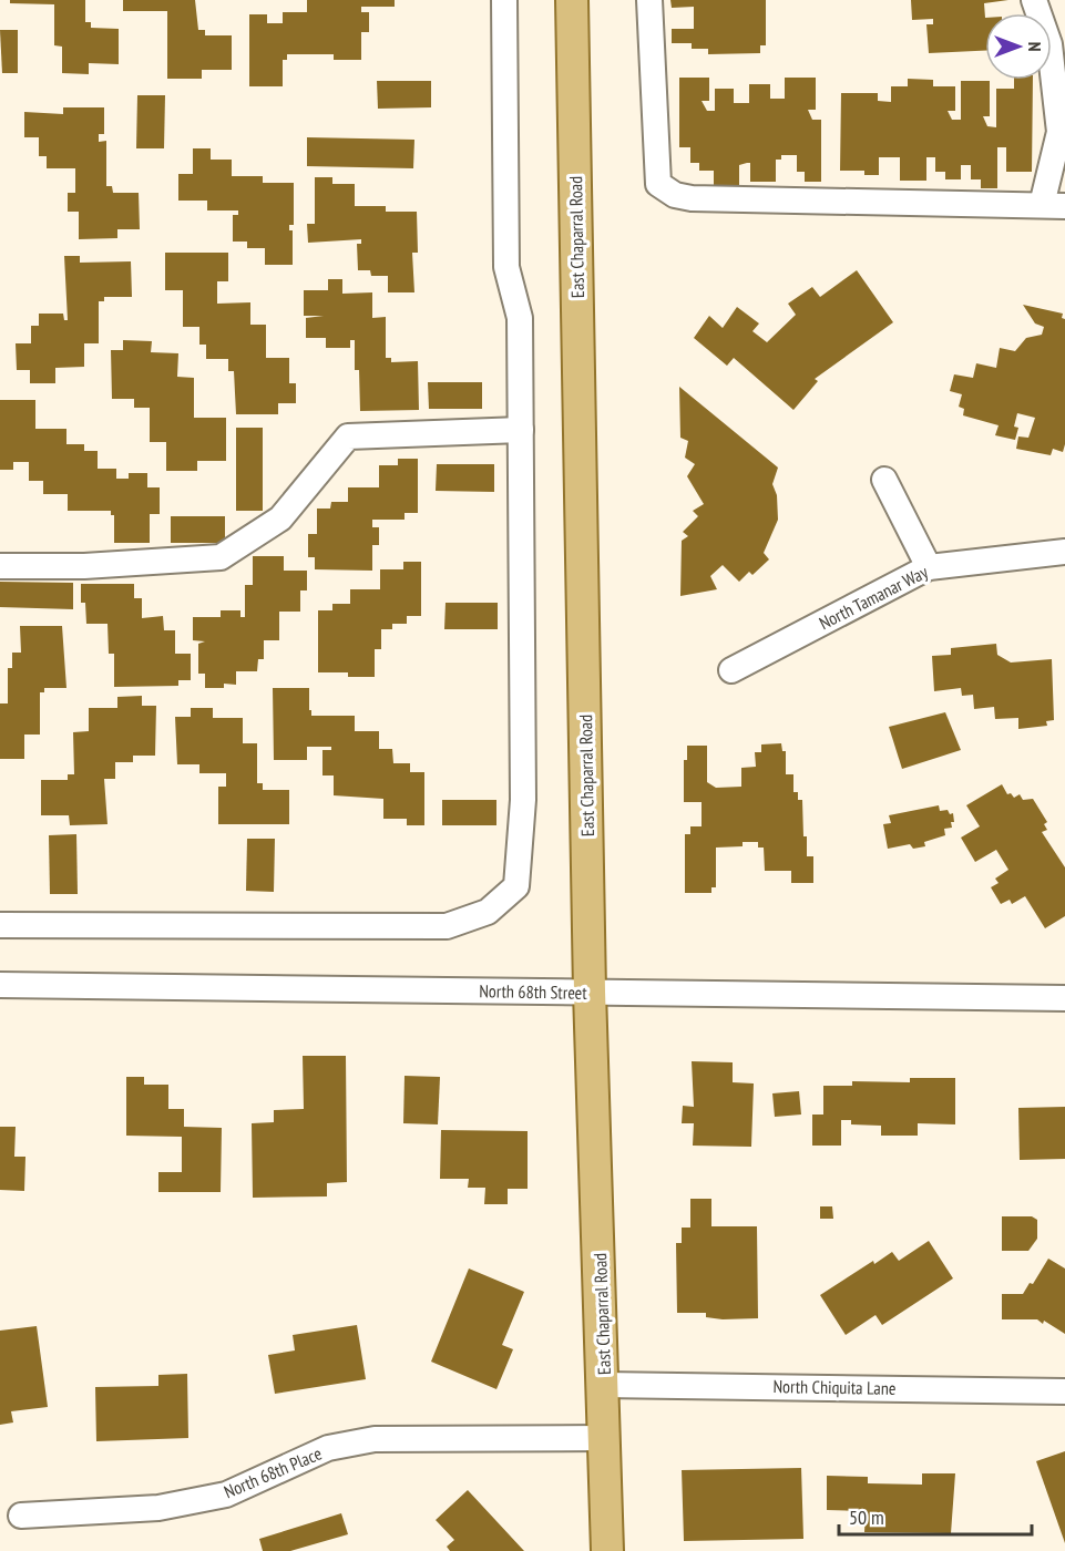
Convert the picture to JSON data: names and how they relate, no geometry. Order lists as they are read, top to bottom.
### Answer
{
  "streets": {
    "main road": ["East Chaparral Road"],
    "street": [
      "North Tamanar Way",
      "North 68th Street",
      "North Chiquita Lane",
      "North 68th Place"
    ]
  },
  "crossings": [
    ["East Chaparral Road", "North 68th Street"],
    ["East Chaparral Road", "North Chiquita Lane"],
    ["East Chaparral Road", "North 68th Place"]
  ],
  "scale_bar": "50 m",
  "north": "right"
}
